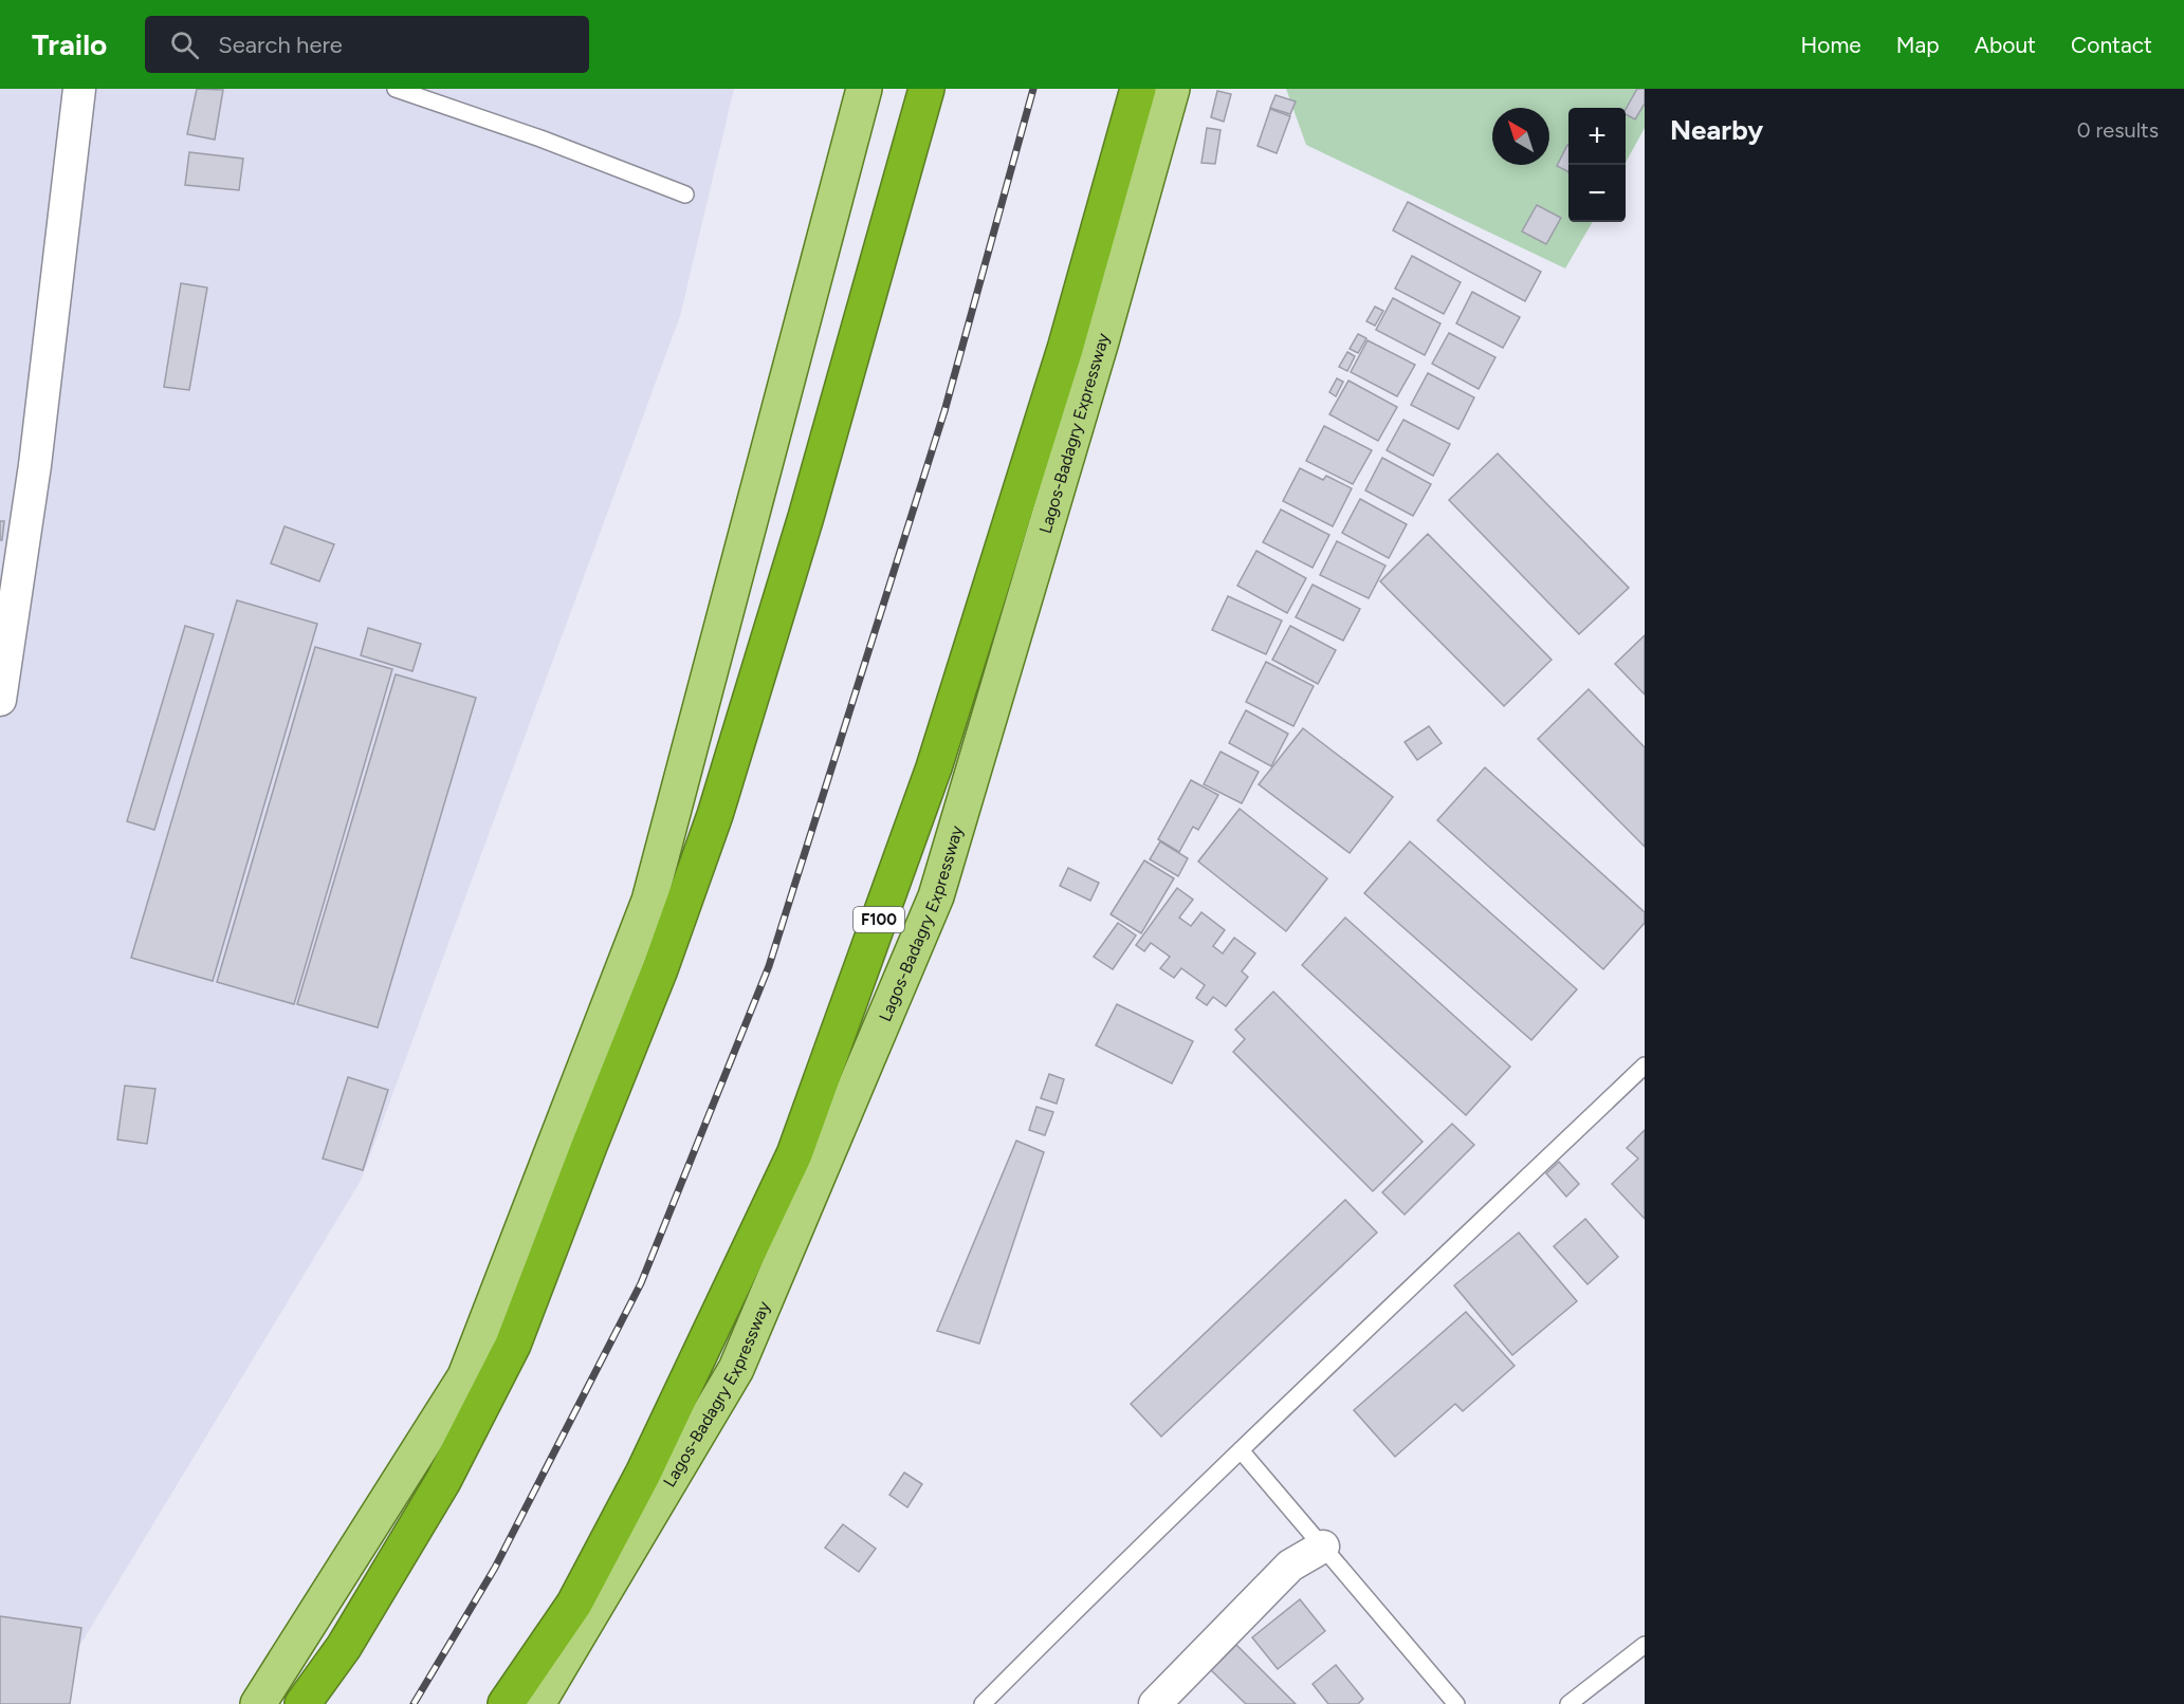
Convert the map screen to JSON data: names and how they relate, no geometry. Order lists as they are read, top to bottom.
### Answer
{
  "streets": {
    "highway": ["Lagos-Badagry Expressway", "F100"]
  },
  "north": "top left",
  "page": {
    "header": "Trailo",
    "search": "Search here",
    "nav": [
      "Home",
      "Map",
      "About",
      "Contact"
    ],
    "heading": ["Nearby", "0 results"],
    "map_buttons": ["+", "−"]
  }
}
